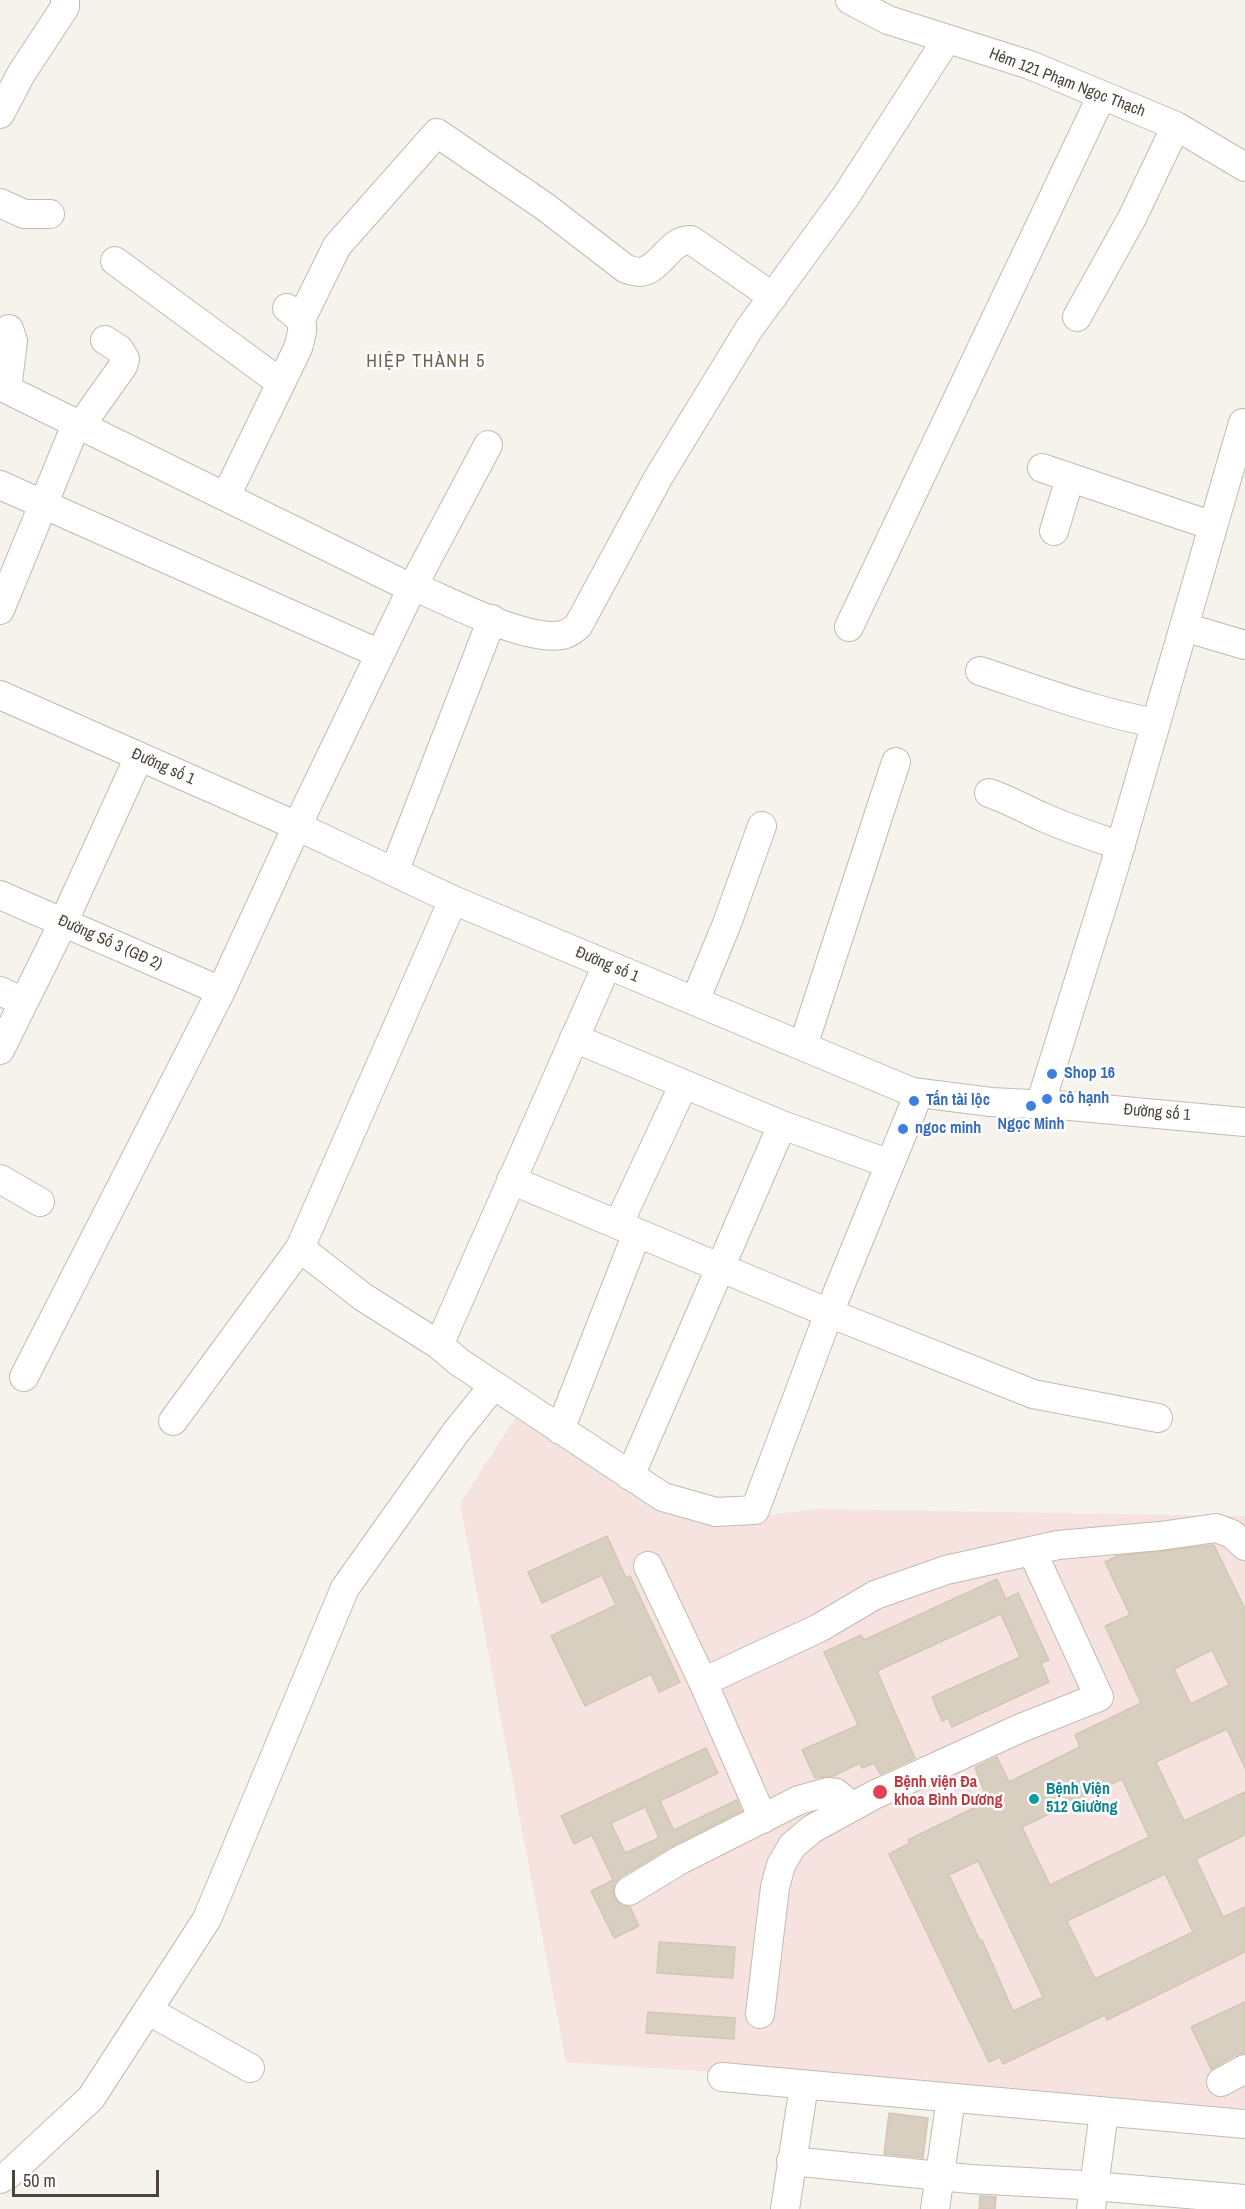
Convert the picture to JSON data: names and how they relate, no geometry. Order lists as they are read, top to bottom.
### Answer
{
  "streets": {
    "street": ["Hẻm 121 Phạm Ngọc Thạch", "Đường số 1", "Đường Số 3 (GĐ 2)"]
  },
  "districts": ["HIỆP THÀNH 5"],
  "places": [
    "Shop 16",
    "cô hạnh",
    "Tấn tài lộc",
    "Ngọc Minh",
    "ngoc minh",
    "Bệnh viện Đa khoa Bình Dương",
    "Bệnh Viện 512 Giường"
  ],
  "scale_bar": "50 m"
}
